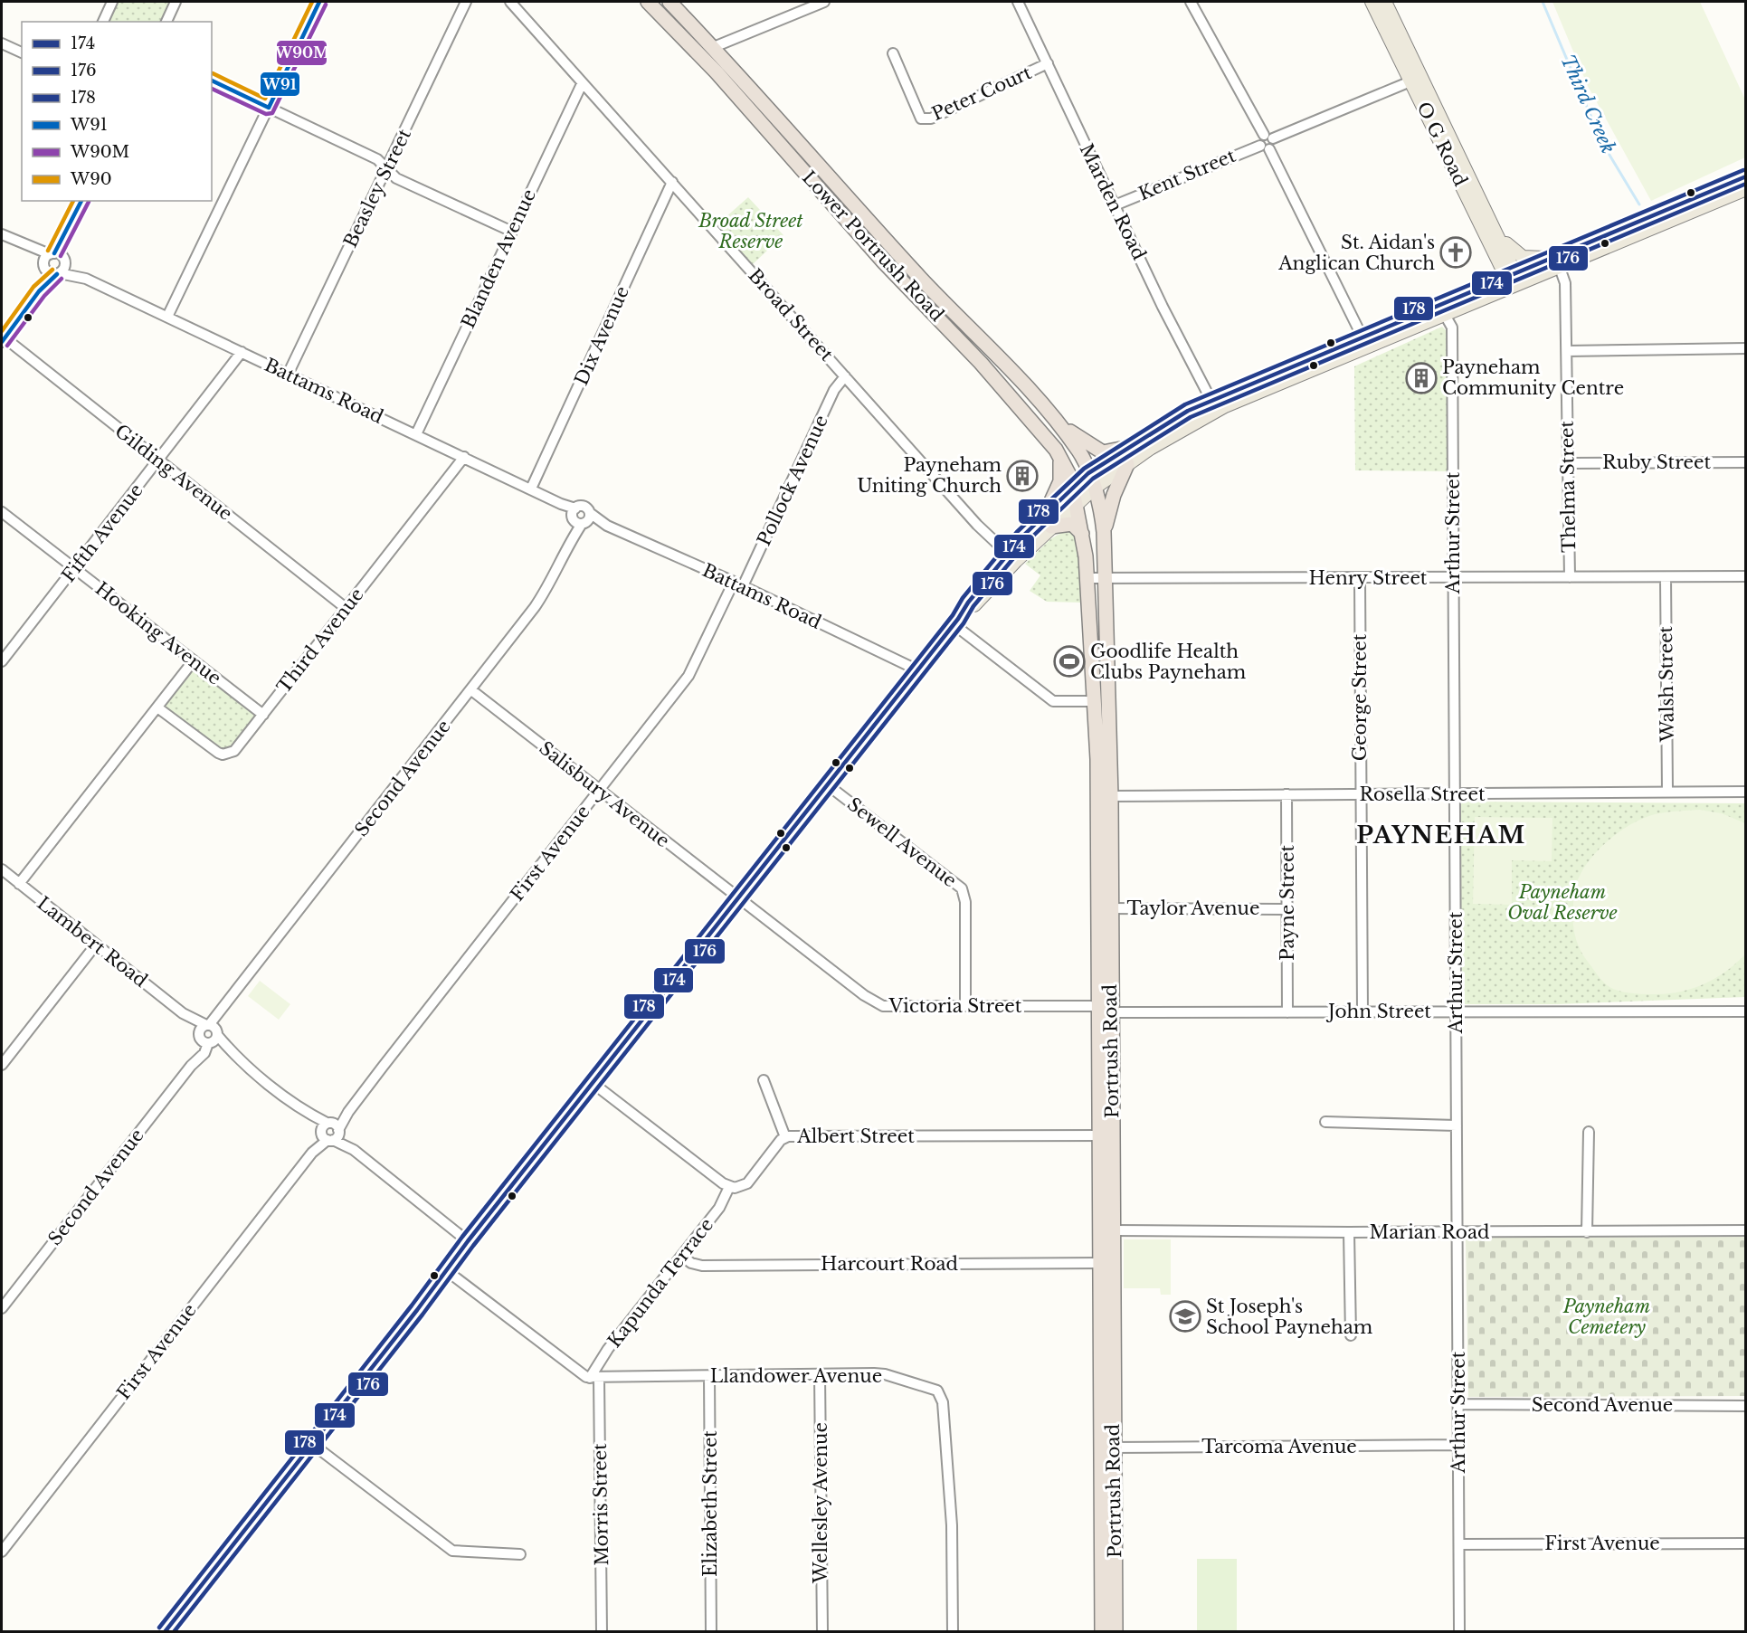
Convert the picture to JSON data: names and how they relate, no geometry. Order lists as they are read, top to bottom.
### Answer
{
  "streets": {
    "highway": ["Lower Portrush Road", "Portrush Road"],
    "main road": ["O G Road"],
    "street": [
      "Peter Court",
      "Kent Street",
      "Beasley Street",
      "Marden Road",
      "Blanden Avenue",
      "Broad Street",
      "Dix Avenue",
      "Battams Road",
      "Ruby Street",
      "Gilding Avenue",
      "Pollock Avenue",
      "Thelma Street",
      "Fifth Avenue",
      "Arthur Street",
      "Henry Street",
      "Hooking Avenue",
      "Third Avenue",
      "Walsh Street",
      "George Street",
      "Second Avenue",
      "Salisbury Avenue",
      "Rosella Street",
      "Sewell Avenue",
      "First Avenue",
      "Payne Street",
      "Taylor Avenue",
      "Lambert Road",
      "Victoria Street",
      "John Street",
      "Albert Street",
      "Marian Road",
      "Harcourt Road",
      "Kapunda Terrace",
      "Llandower Avenue",
      "Tarcoma Avenue",
      "Wellesley Avenue",
      "Elizabeth Street",
      "Morris Street"
    ]
  },
  "crossings": [
    ["Peter Court", "Marden Road"],
    ["Kent Street", "Marden Road"],
    ["Beasley Street", "Battams Road"],
    ["Lower Portrush Road", "Portrush Road"],
    ["Blanden Avenue", "Broad Street"],
    ["Blanden Avenue", "Battams Road"],
    ["Broad Street", "Dix Avenue"],
    ["Broad Street", "Pollock Avenue"],
    ["Dix Avenue", "Battams Road"],
    ["Battams Road", "Pollock Avenue"],
    ["Battams Road", "Fifth Avenue"],
    ["Battams Road", "Third Avenue"],
    ["Battams Road", "Second Avenue"],
    ["Battams Road", "First Avenue"],
    ["Ruby Street", "Thelma Street"],
    ["Gilding Avenue", "Fifth Avenue"],
    ["Gilding Avenue", "Third Avenue"],
    ["Pollock Avenue", "First Avenue"],
    ["Thelma Street", "Henry Street"],
    ["Fifth Avenue", "Hooking Avenue"],
    ["Arthur Street", "Henry Street"],
    ["Arthur Street", "Second Avenue"],
    ["Arthur Street", "Rosella Street"],
    ["Arthur Street", "First Avenue"],
    ["Arthur Street", "John Street"],
    ["Arthur Street", "Marian Road"],
    ["Arthur Street", "Tarcoma Avenue"],
    ["Henry Street", "Walsh Street"],
    ["Henry Street", "George Street"],
    ["Henry Street", "Portrush Road"],
    ["Hooking Avenue", "Third Avenue"],
    ["Walsh Street", "Rosella Street"],
    ["George Street", "Rosella Street"],
    ["George Street", "John Street"],
    ["Second Avenue", "Salisbury Avenue"],
    ["Second Avenue", "Lambert Road"],
    ["Salisbury Avenue", "First Avenue"],
    ["Salisbury Avenue", "Victoria Street"],
    ["Rosella Street", "Payne Street"],
    ["Rosella Street", "Portrush Road"],
    ["Sewell Avenue", "Victoria Street"],
    ["First Avenue", "Lambert Road"],
    ["Payne Street", "Taylor Avenue"],
    ["Payne Street", "John Street"],
    ["Taylor Avenue", "Portrush Road"],
    ["Victoria Street", "John Street"],
    ["Victoria Street", "Portrush Road"],
    ["John Street", "Portrush Road"],
    ["Portrush Road", "Albert Street"],
    ["Portrush Road", "Marian Road"],
    ["Portrush Road", "Harcourt Road"],
    ["Portrush Road", "Tarcoma Avenue"],
    ["Albert Street", "Kapunda Terrace"],
    ["Harcourt Road", "Kapunda Terrace"],
    ["Kapunda Terrace", "Llandower Avenue"],
    ["Kapunda Terrace", "Morris Street"],
    ["Llandower Avenue", "Wellesley Avenue"],
    ["Llandower Avenue", "Elizabeth Street"],
    ["Llandower Avenue", "Morris Street"]
  ],
  "districts": ["PAYNEHAM"],
  "water": ["Third Creek"],
  "parks": ["Broad Street Reserve", "Payneham Oval Reserve", "Payneham Cemetery"],
  "places": {
    "church": ["St. Aidan's Anglican Church"],
    "building": ["Payneham Community Centre", "Payneham Uniting Church"],
    "sports": ["Goodlife Health Clubs Payneham"],
    "school or university": ["St Joseph's School Payneham"]
  },
  "lines": [
    "transit line W91",
    "transit line W90",
    "transit line W90M",
    "transit line 178",
    "transit line 174",
    "transit line 176"
  ],
  "legend": [
    "174",
    "176",
    "178",
    "W91",
    "W90M",
    "W90"
  ]
}
